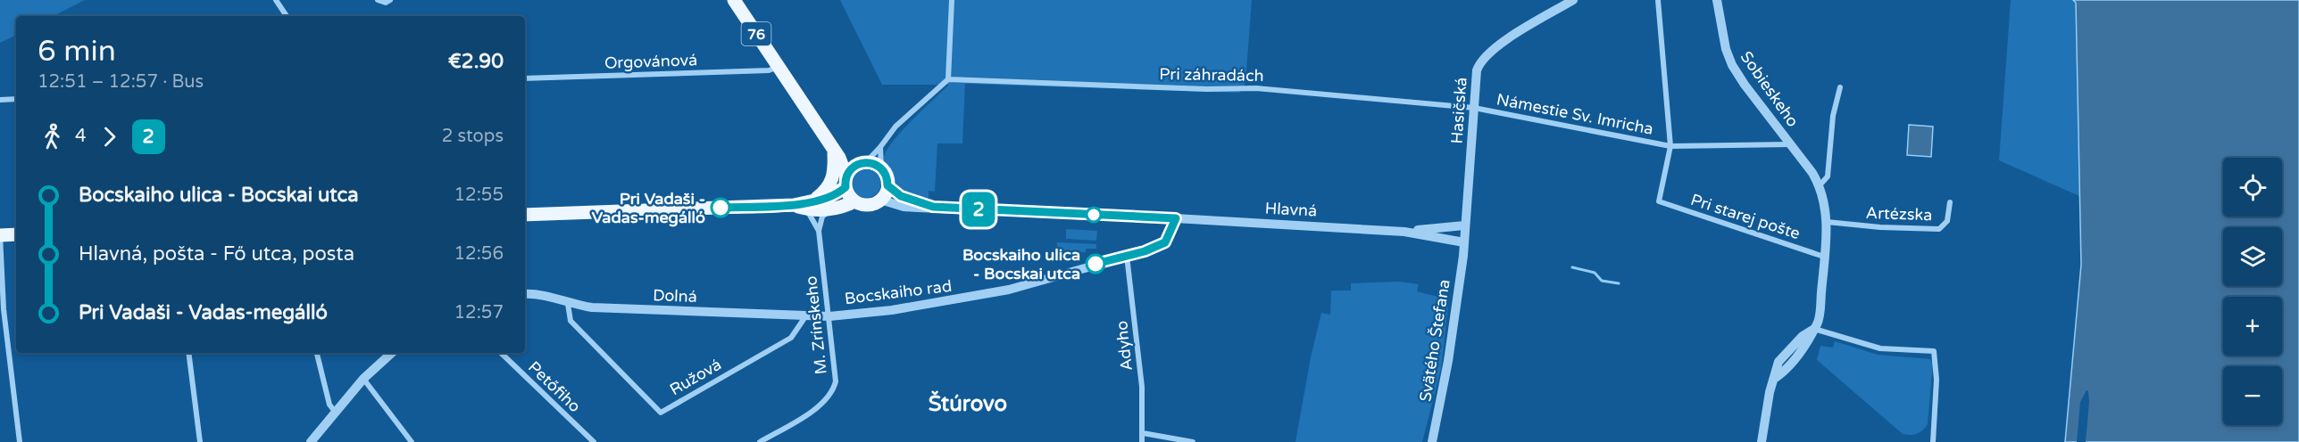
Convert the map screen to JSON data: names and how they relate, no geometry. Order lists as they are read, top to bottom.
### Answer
{
  "streets": {
    "main road": ["76"],
    "street": [
      "Orgovánová",
      "Pri záhradách",
      "Sobieskeho",
      "Hasičská",
      "Námestie Sv. Imricha",
      "Hlavná",
      "Artézska",
      "Pri starej pošte",
      "Bocskaiho rad",
      "Dolná",
      "M. Zrínskeho",
      "Svätého Štefana",
      "Adyho",
      "Ružová",
      "Petőfiho"
    ]
  },
  "crossings": [
    ["76", "Orgovánová"],
    ["76", "Hlavná"],
    ["Pri záhradách", "Hasičská"],
    ["Pri záhradách", "Námestie Sv. Imricha"],
    ["Sobieskeho", "Námestie Sv. Imricha"],
    ["Sobieskeho", "Artézska"],
    ["Sobieskeho", "Pri starej pošte"],
    ["Hasičská", "Námestie Sv. Imricha"],
    ["Hasičská", "Hlavná"],
    ["Hasičská", "Svätého Štefana"],
    ["Námestie Sv. Imricha", "Pri starej pošte"],
    ["Hlavná", "Svätého Štefana"],
    ["Bocskaiho rad", "Dolná"],
    ["Bocskaiho rad", "M. Zrínskeho"],
    ["Bocskaiho rad", "Adyho"],
    ["Dolná", "M. Zrínskeho"],
    ["Dolná", "Ružová"]
  ],
  "districts": ["Štúrovo"],
  "places": ["Pri Vadaši - Vadas-megálló", "Bocskaiho ulica - Bocskai utca"],
  "lines": ["bus line 2"],
  "page": {
    "on_map": "2",
    "heading": ["6 min", "12:51 – 12:57 · Bus", "€2.90"],
    "legs": ["4", "2", "2 stops"],
    "map_buttons": ["+", "−"],
    "list": [
      {
        "name": "Bocskaiho ulica - Bocskai utca",
        "value": "12:55"
      },
      {
        "name": "Hlavná, pošta - Fő utca, posta",
        "value": "12:56"
      },
      {
        "name": "Pri Vadaši - Vadas-megálló",
        "value": "12:57"
      }
    ]
  }
}
